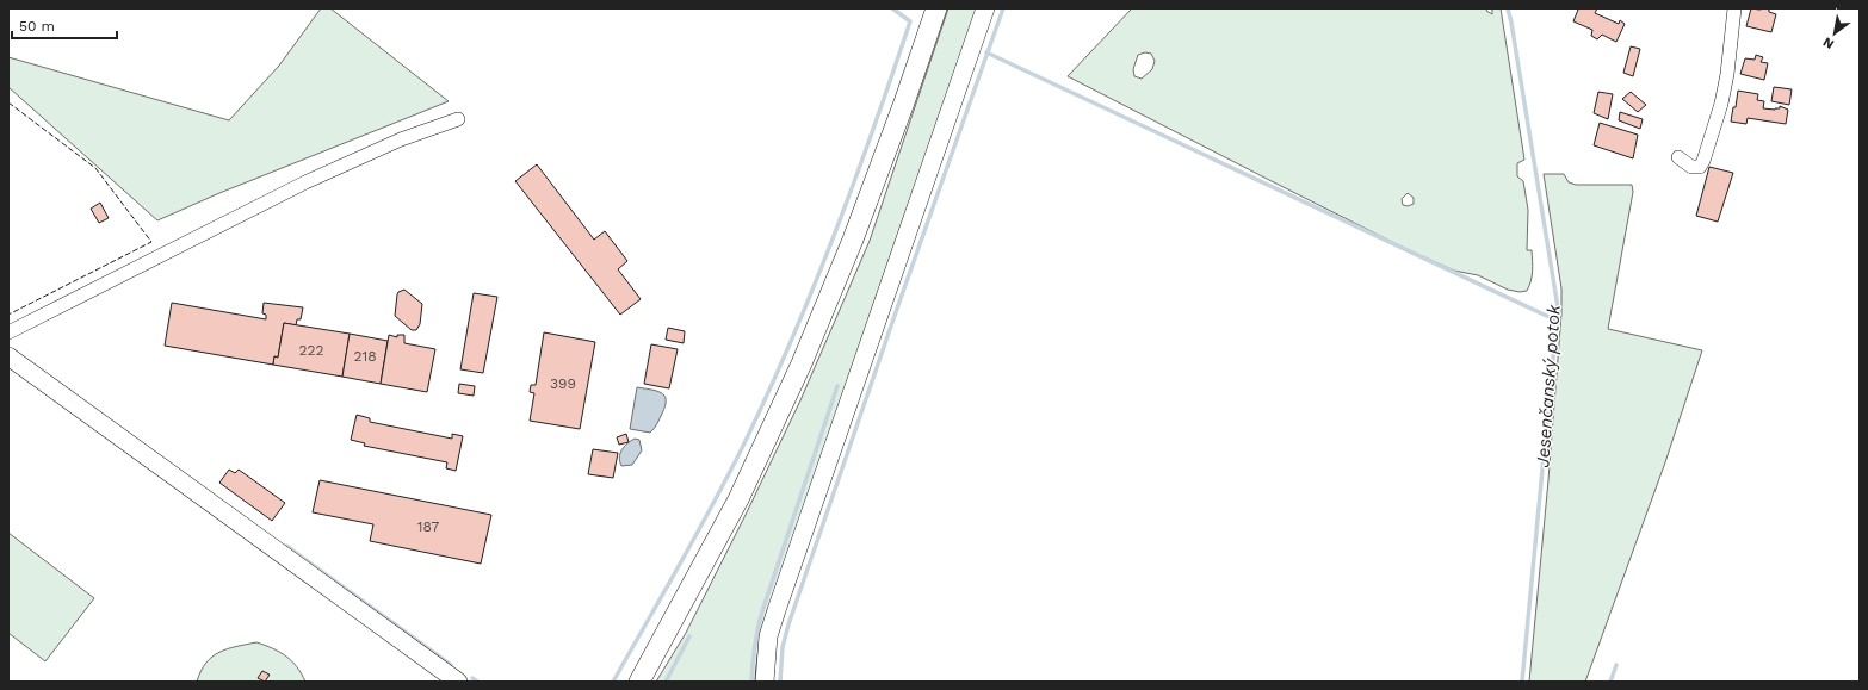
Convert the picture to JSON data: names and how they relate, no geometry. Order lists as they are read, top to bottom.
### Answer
{
  "water": ["Jesenčanský potok"],
  "house_numbers": [
    "222",
    "218",
    "399",
    "187"
  ],
  "scale_bar": "50 m",
  "north": "bottom left"
}
